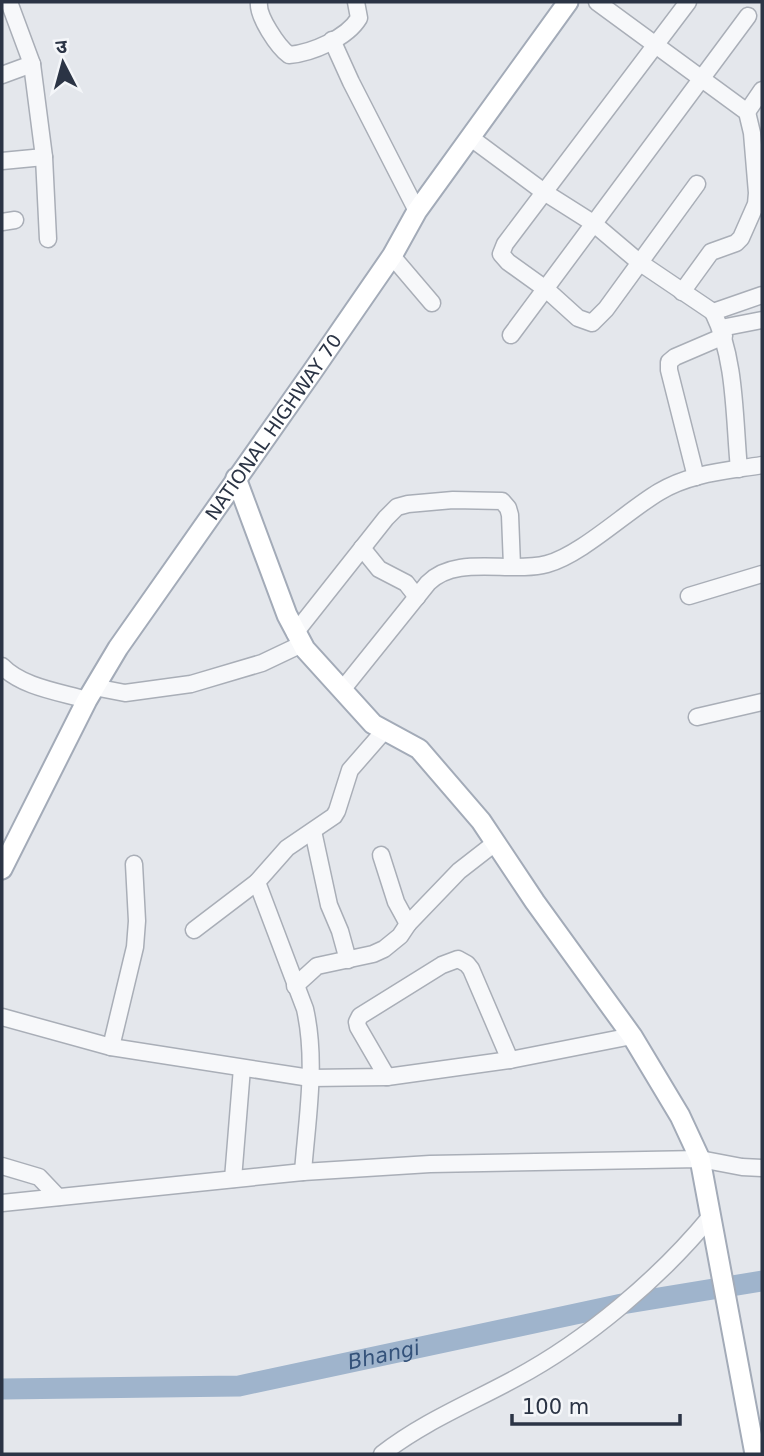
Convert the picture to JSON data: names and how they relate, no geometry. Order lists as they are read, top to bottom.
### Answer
{
  "streets": {
    "main road": ["NATIONAL HIGHWAY 70"]
  },
  "water": ["Bhangi"],
  "scale_bar": "100 m",
  "north": "top"
}
